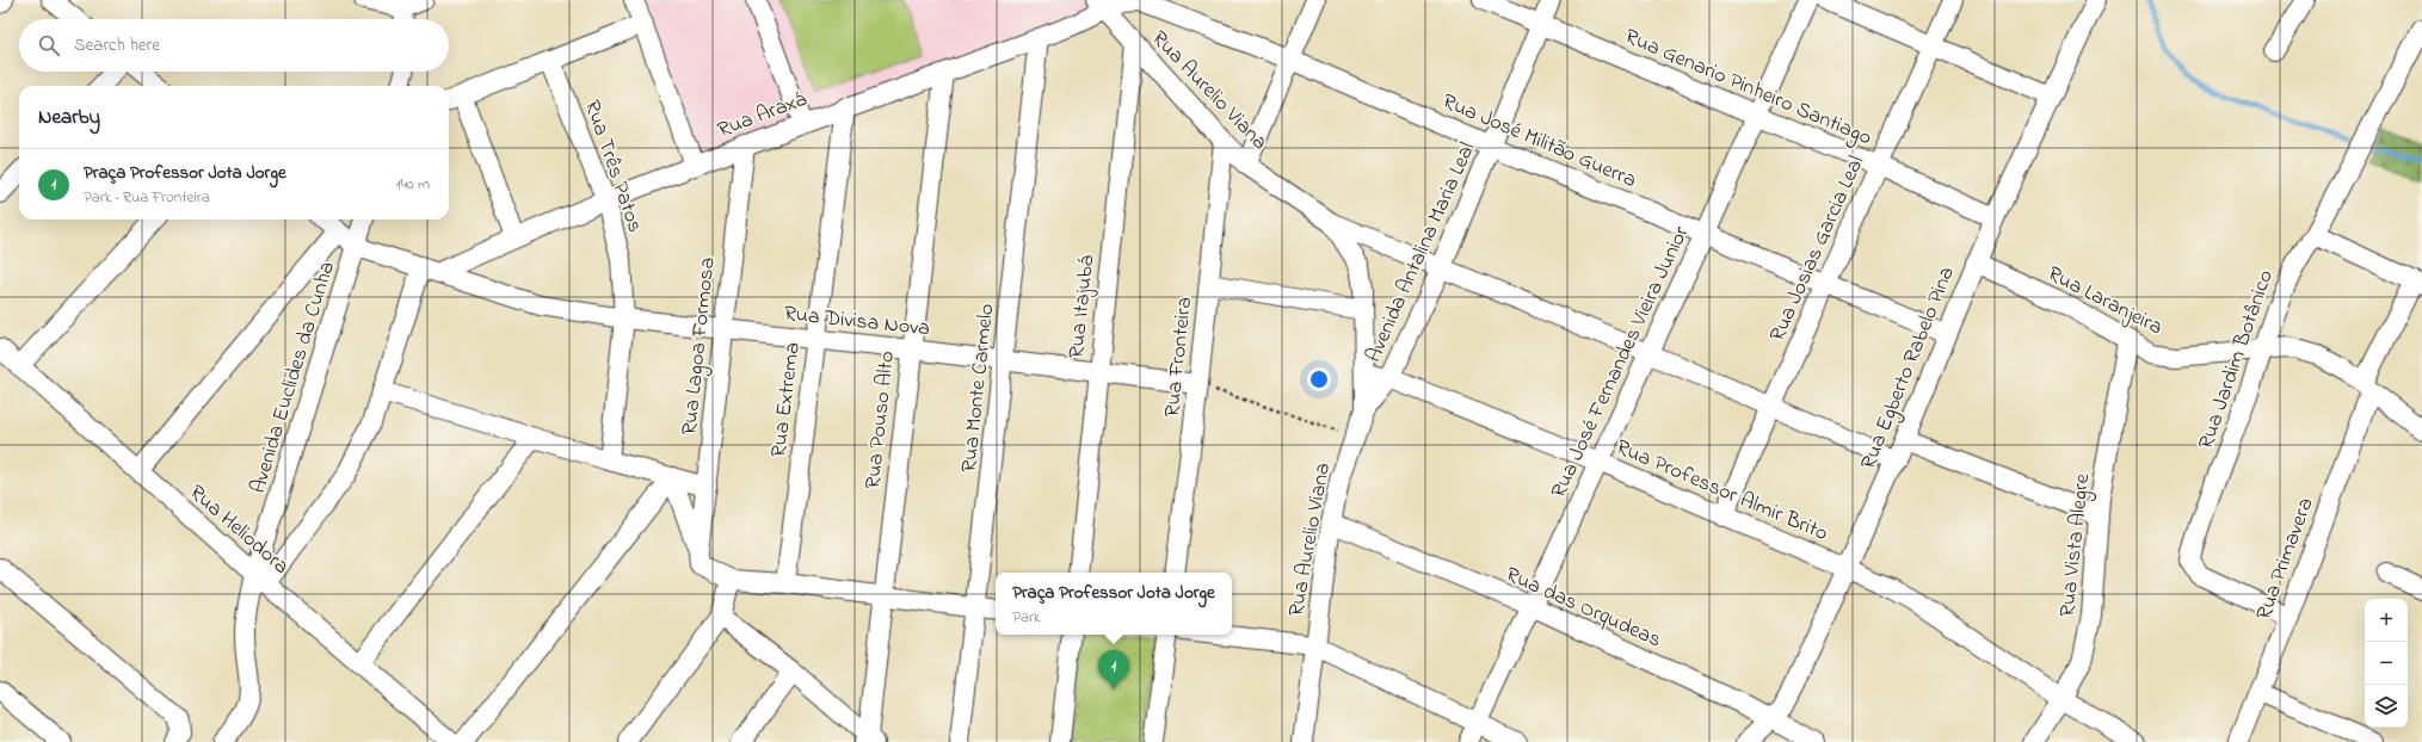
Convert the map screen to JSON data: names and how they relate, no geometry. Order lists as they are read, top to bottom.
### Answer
{
  "streets": {
    "street": [
      "Rua Genario Pinheiro Santiago",
      "Rua Aurelio Viana",
      "Rua Araxá",
      "Rua José Militão Guerra",
      "Rua Três Patos",
      "Rua Josias Garcia Leal",
      "Avenida Antalina Maria Leal",
      "Rua Laranjeira",
      "Rua Itajubá",
      "Rua Divisa Nova",
      "Rua Lagoa Formosa",
      "Rua Fronteira",
      "Rua Jardim Botânico",
      "Rua José Fernandes Vieira Junior",
      "Rua Egberto Rabelo Pina",
      "Avenida Euclides da Cunha",
      "Rua Monte Carmelo",
      "Rua Extrema",
      "Rua Pouso Alto",
      "Rua Professor Almir Brito",
      "Rua Heliodora",
      "Rua Vista Alegre",
      "Rua Primavera",
      "Rua das Orqudeas"
    ]
  },
  "crossings": [
    ["Rua Genario Pinheiro Santiago", "Rua Josias Garcia Leal"],
    ["Rua Genario Pinheiro Santiago", "Avenida Antalina Maria Leal"],
    ["Rua Genario Pinheiro Santiago", "Rua José Fernandes Vieira Junior"],
    ["Rua Genario Pinheiro Santiago", "Rua Egberto Rabelo Pina"],
    ["Rua Aurelio Viana", "Rua Araxá"],
    ["Rua Aurelio Viana", "Rua José Militão Guerra"],
    ["Rua Aurelio Viana", "Avenida Antalina Maria Leal"],
    ["Rua Aurelio Viana", "Rua Itajubá"],
    ["Rua Aurelio Viana", "Rua Fronteira"],
    ["Rua Aurelio Viana", "Rua Professor Almir Brito"],
    ["Rua Aurelio Viana", "Rua das Orqudeas"],
    ["Rua Araxá", "Rua José Militão Guerra"],
    ["Rua Araxá", "Rua Três Patos"],
    ["Rua Araxá", "Rua Divisa Nova"],
    ["Rua Araxá", "Rua Lagoa Formosa"],
    ["Rua Araxá", "Rua Monte Carmelo"],
    ["Rua Araxá", "Rua Extrema"],
    ["Rua Araxá", "Rua Pouso Alto"],
    ["Rua José Militão Guerra", "Rua Josias Garcia Leal"],
    ["Rua José Militão Guerra", "Avenida Antalina Maria Leal"],
    ["Rua José Militão Guerra", "Rua José Fernandes Vieira Junior"],
    ["Rua José Militão Guerra", "Rua Egberto Rabelo Pina"],
    ["Rua Três Patos", "Rua Divisa Nova"],
    ["Rua Josias Garcia Leal", "Rua Professor Almir Brito"],
    ["Avenida Antalina Maria Leal", "Rua Professor Almir Brito"],
    ["Rua Laranjeira", "Rua Jardim Botânico"],
    ["Rua Laranjeira", "Rua Egberto Rabelo Pina"],
    ["Rua Laranjeira", "Rua Vista Alegre"],
    ["Rua Laranjeira", "Rua Primavera"],
    ["Rua Itajubá", "Rua Divisa Nova"],
    ["Rua Divisa Nova", "Rua Lagoa Formosa"],
    ["Rua Divisa Nova", "Rua Fronteira"],
    ["Rua Divisa Nova", "Avenida Euclides da Cunha"],
    ["Rua Divisa Nova", "Rua Monte Carmelo"],
    ["Rua Divisa Nova", "Rua Extrema"],
    ["Rua Divisa Nova", "Rua Pouso Alto"],
    ["Rua Jardim Botânico", "Rua Primavera"],
    ["Rua José Fernandes Vieira Junior", "Rua Professor Almir Brito"],
    ["Rua José Fernandes Vieira Junior", "Rua das Orqudeas"],
    ["Rua Egberto Rabelo Pina", "Rua Professor Almir Brito"],
    ["Rua Egberto Rabelo Pina", "Rua das Orqudeas"],
    ["Avenida Euclides da Cunha", "Rua Heliodora"],
    ["Rua Professor Almir Brito", "Rua Vista Alegre"]
  ],
  "page": {
    "search": "Search here",
    "heading": "Nearby",
    "list": [
      {
        "mark": "1",
        "name": "Praça Professor Jota Jorge",
        "note": "Park · Rua Fronteira",
        "value": "140 m"
      }
    ],
    "popup": ["Praça Professor Jota Jorge", "Park"],
    "map_buttons": ["+", "−"],
    "pins": "1"
  }
}
